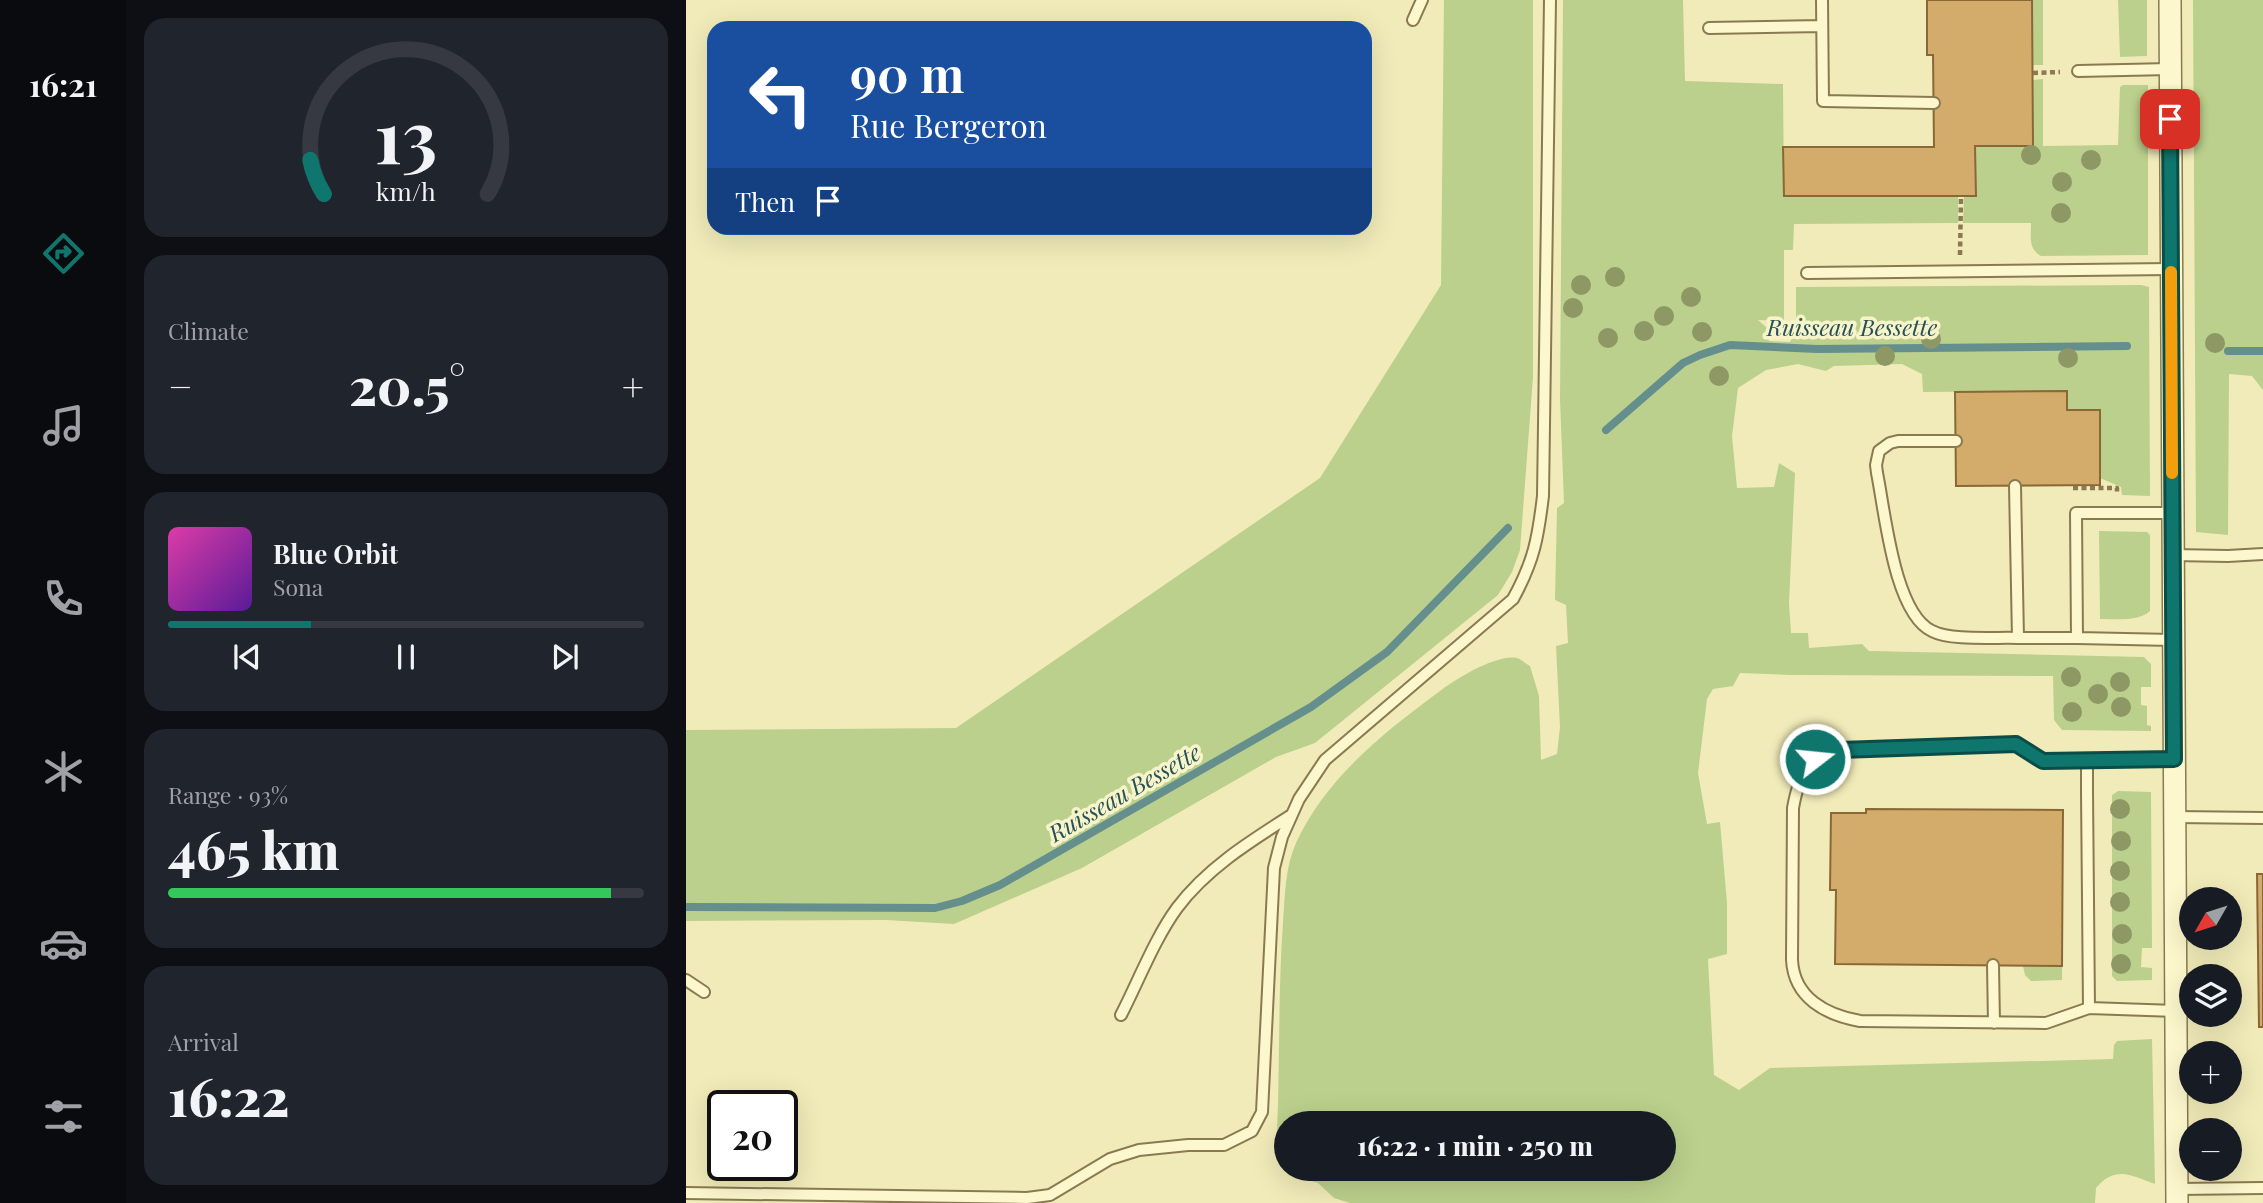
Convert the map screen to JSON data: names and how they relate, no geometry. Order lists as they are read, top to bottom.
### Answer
{
  "water": ["Ruisseau Bessette"],
  "north": "bottom left",
  "page": {
    "tabs": "16:21",
    "turn": ["90 m", "Rue Bergeron"],
    "then": "Then",
    "tile": [
      "Climate",
      ["Range · 93%", "465 km"],
      ["Arrival", "16:22"]
    ],
    "heat": ["−", "20.5°", "+"],
    "song": ["Blue Orbit", "Sona"],
    "map_buttons": ["+", "−"],
    "limit": "20",
    "trip": "16:22 · 1 min · 250 m",
    "gauge": ["13", "km/h"]
  }
}
